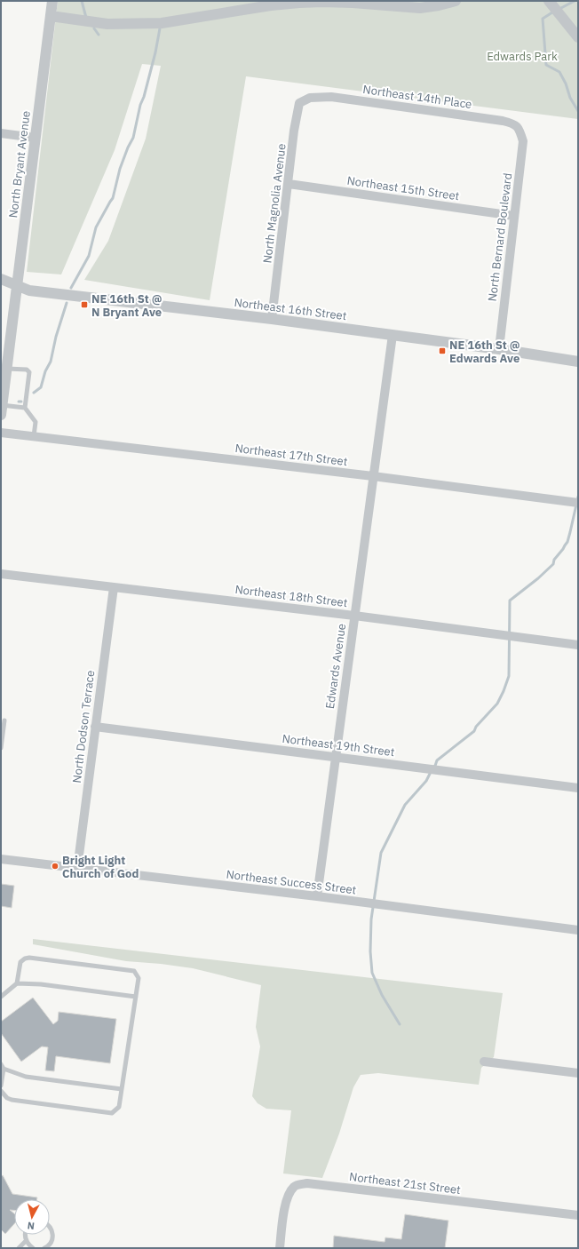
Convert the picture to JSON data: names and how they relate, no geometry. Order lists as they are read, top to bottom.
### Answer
{
  "streets": {
    "street": [
      "Northeast 14th Place",
      "North Bryant Avenue",
      "Northeast 15th Street",
      "North Magnolia Avenue",
      "North Bernard Boulevard",
      "Northeast 16th Street",
      "Northeast 17th Street",
      "Northeast 18th Street",
      "Edwards Avenue",
      "North Dodson Terrace",
      "Northeast 19th Street",
      "Northeast Success Street",
      "Northeast 21st Street"
    ]
  },
  "crossings": [
    ["Northeast 14th Place", "North Magnolia Avenue"],
    ["Northeast 14th Place", "North Bernard Boulevard"],
    ["North Bryant Avenue", "Northeast 16th Street"],
    ["Northeast 15th Street", "North Magnolia Avenue"],
    ["Northeast 15th Street", "North Bernard Boulevard"],
    ["North Magnolia Avenue", "Northeast 16th Street"],
    ["North Bernard Boulevard", "Northeast 16th Street"],
    ["Northeast 16th Street", "Edwards Avenue"],
    ["Northeast 17th Street", "Edwards Avenue"],
    ["Northeast 18th Street", "Edwards Avenue"],
    ["Northeast 18th Street", "North Dodson Terrace"],
    ["Edwards Avenue", "Northeast 19th Street"],
    ["Edwards Avenue", "Northeast Success Street"],
    ["North Dodson Terrace", "Northeast 19th Street"],
    ["North Dodson Terrace", "Northeast Success Street"]
  ],
  "parks": ["Edwards Park"],
  "places": {
    "transit": ["NE 16th St @ N Bryant Ave", "NE 16th St @ Edwards Ave"],
    "other": ["Bright Light Church of God"]
  },
  "north": "bottom"
}
